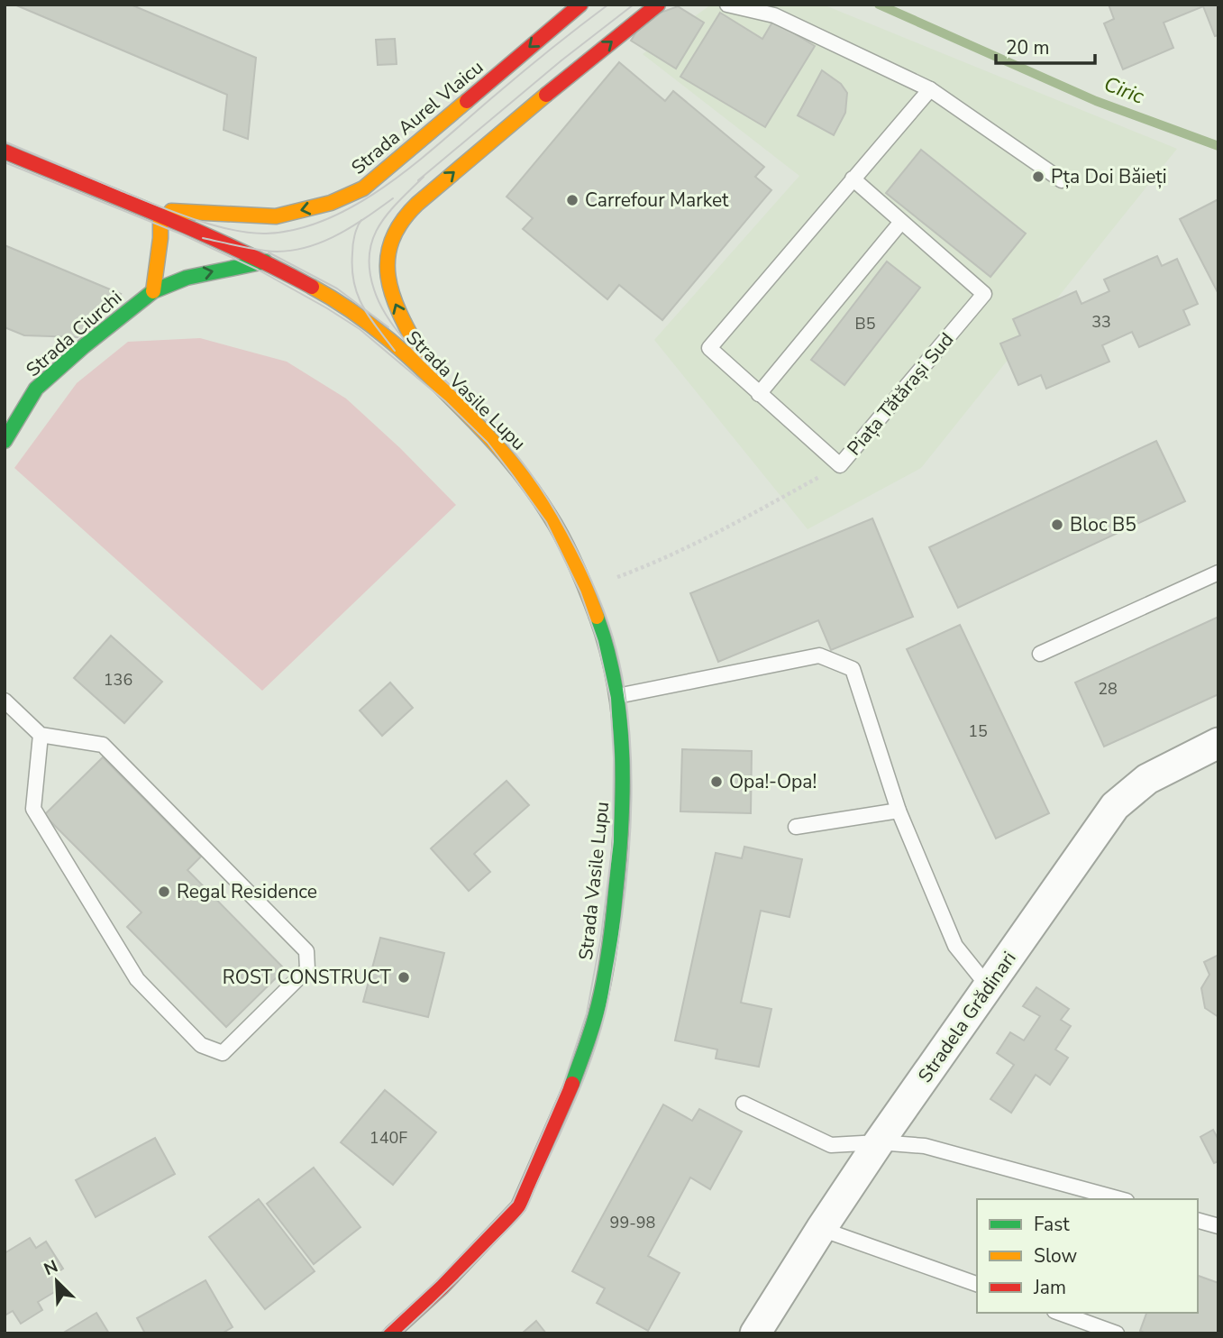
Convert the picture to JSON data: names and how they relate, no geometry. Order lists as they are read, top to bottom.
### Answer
{
  "streets": {
    "main road": ["Strada Aurel Vlaicu", "Strada Ciurchi", "Strada Vasile Lupu"],
    "street": ["Stradela Grădinari"],
    "lane": ["Piața Tătărași Sud"]
  },
  "crossings": [
    ["Strada Aurel Vlaicu", "Strada Vasile Lupu"],
    ["Strada Ciurchi", "Strada Vasile Lupu"]
  ],
  "one_way": ["Strada Aurel Vlaicu"],
  "water": ["Ciric"],
  "places": [
    "Pța Doi Băieți",
    "Carrefour Market",
    "Bloc B5",
    "Opa!-Opa!",
    "Regal Residence",
    "ROST CONSTRUCT"
  ],
  "house_numbers": [
    "33",
    "B5",
    "136",
    "28",
    "15",
    "140F",
    "99-98"
  ],
  "legend": ["Fast", "Slow", "Jam"],
  "scale_bar": "20 m",
  "north": "top left"
}
